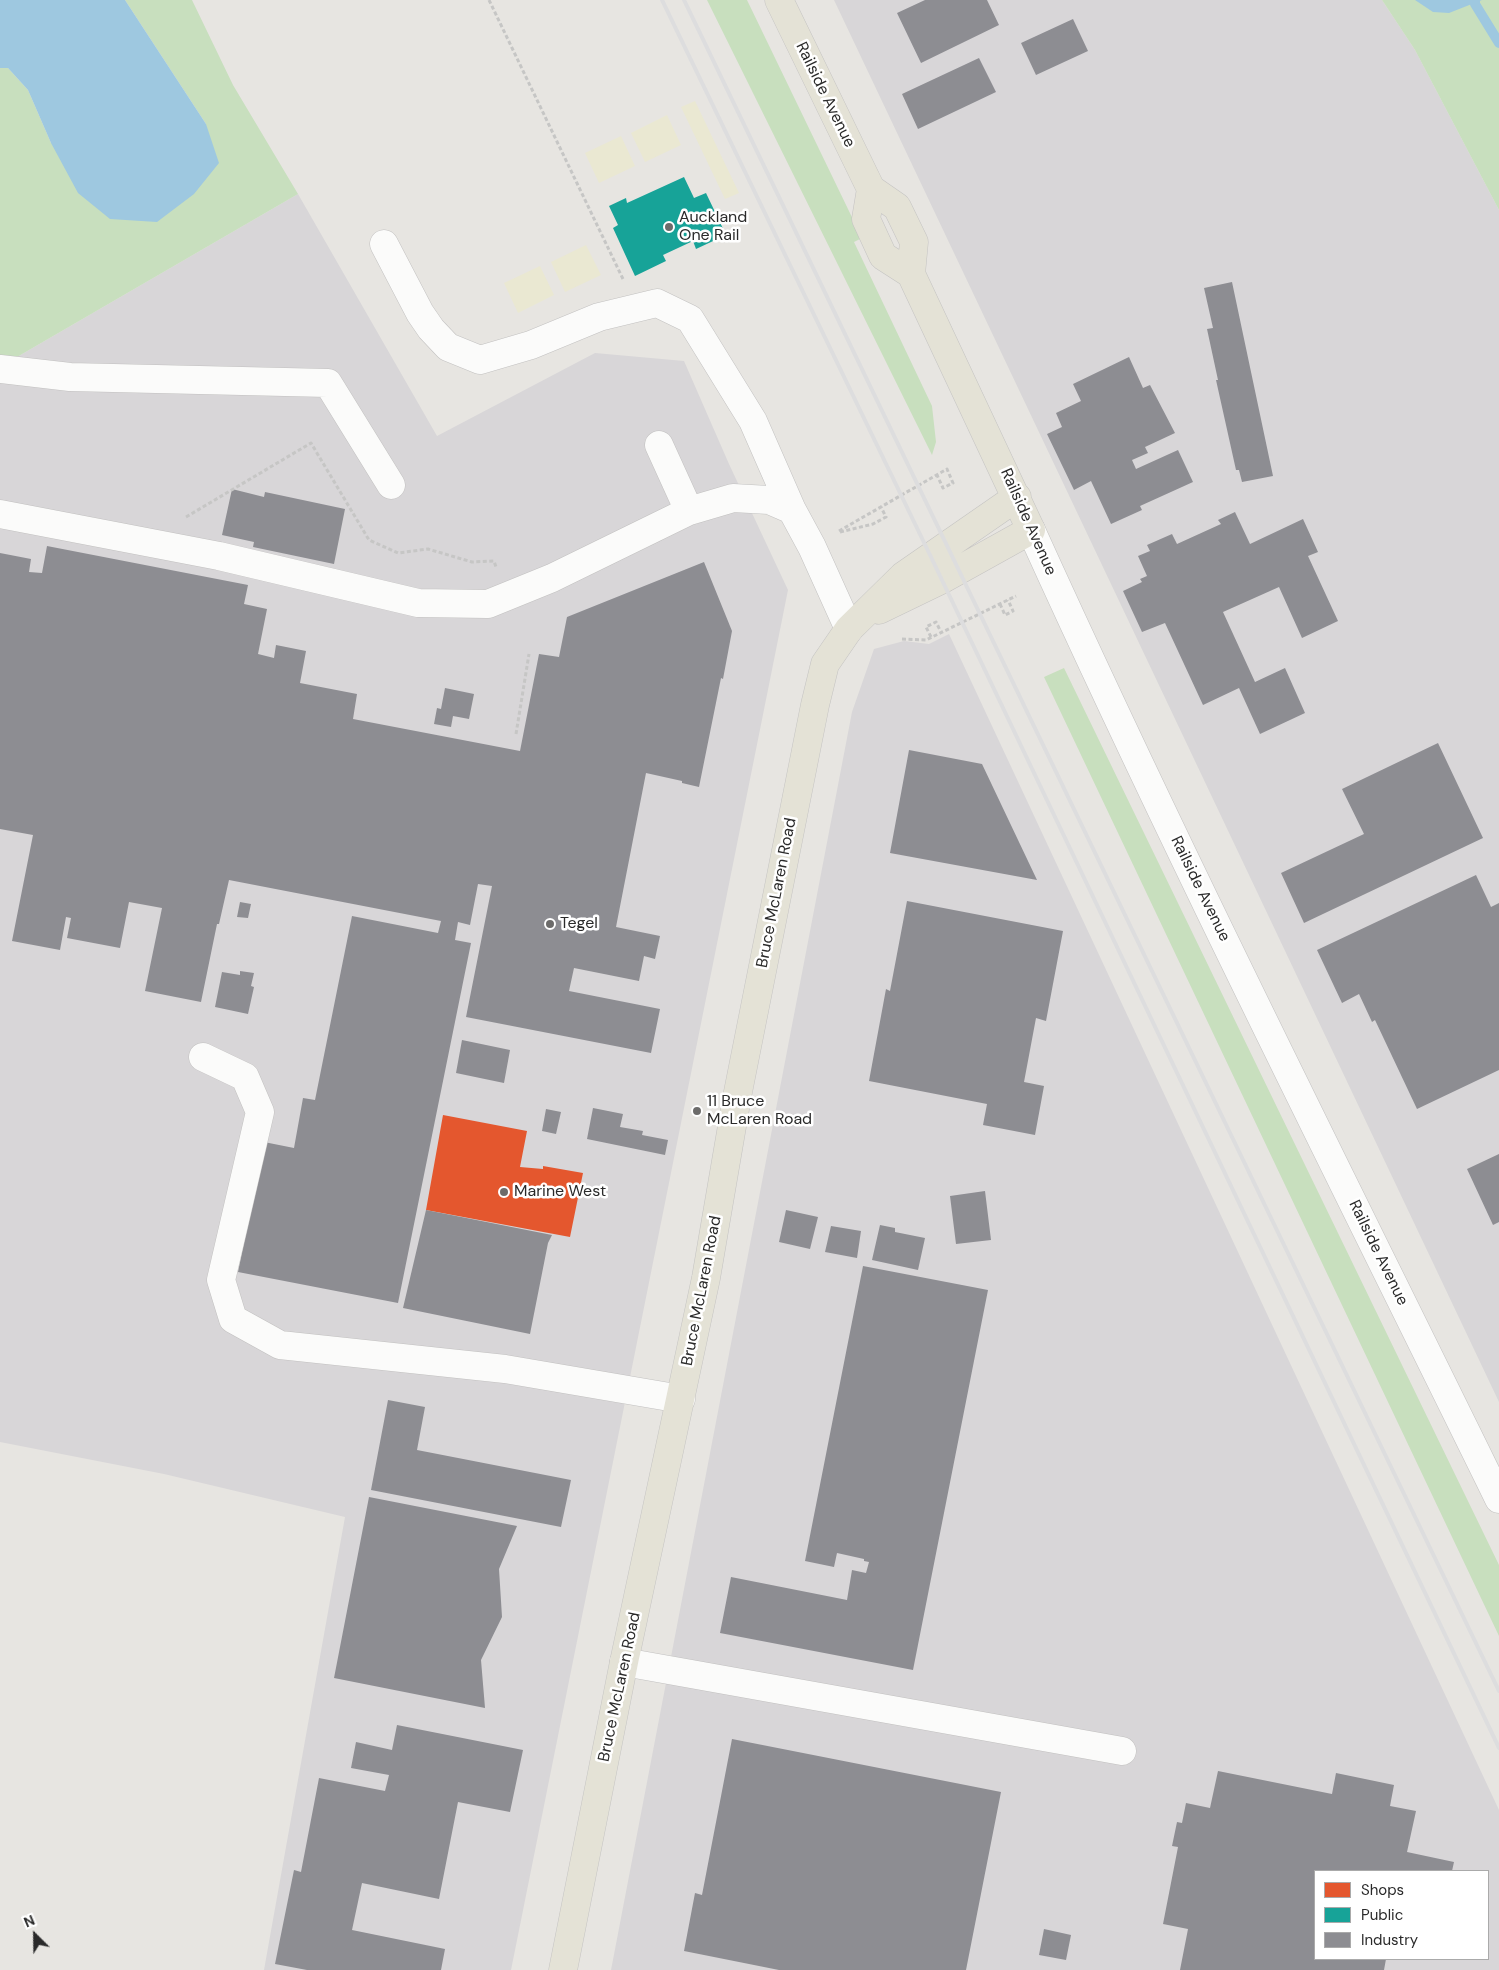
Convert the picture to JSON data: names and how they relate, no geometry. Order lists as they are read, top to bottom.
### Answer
{
  "streets": {
    "main road": ["Railside Avenue", "Bruce McLaren Road"]
  },
  "crossings": [
    ["Railside Avenue", "Bruce McLaren Road"]
  ],
  "places": [
    "Auckland One Rail",
    "Tegel",
    "11 Bruce McLaren Road",
    "Marine West"
  ],
  "legend": ["Shops", "Public", "Industry"],
  "north": "top left"
}
